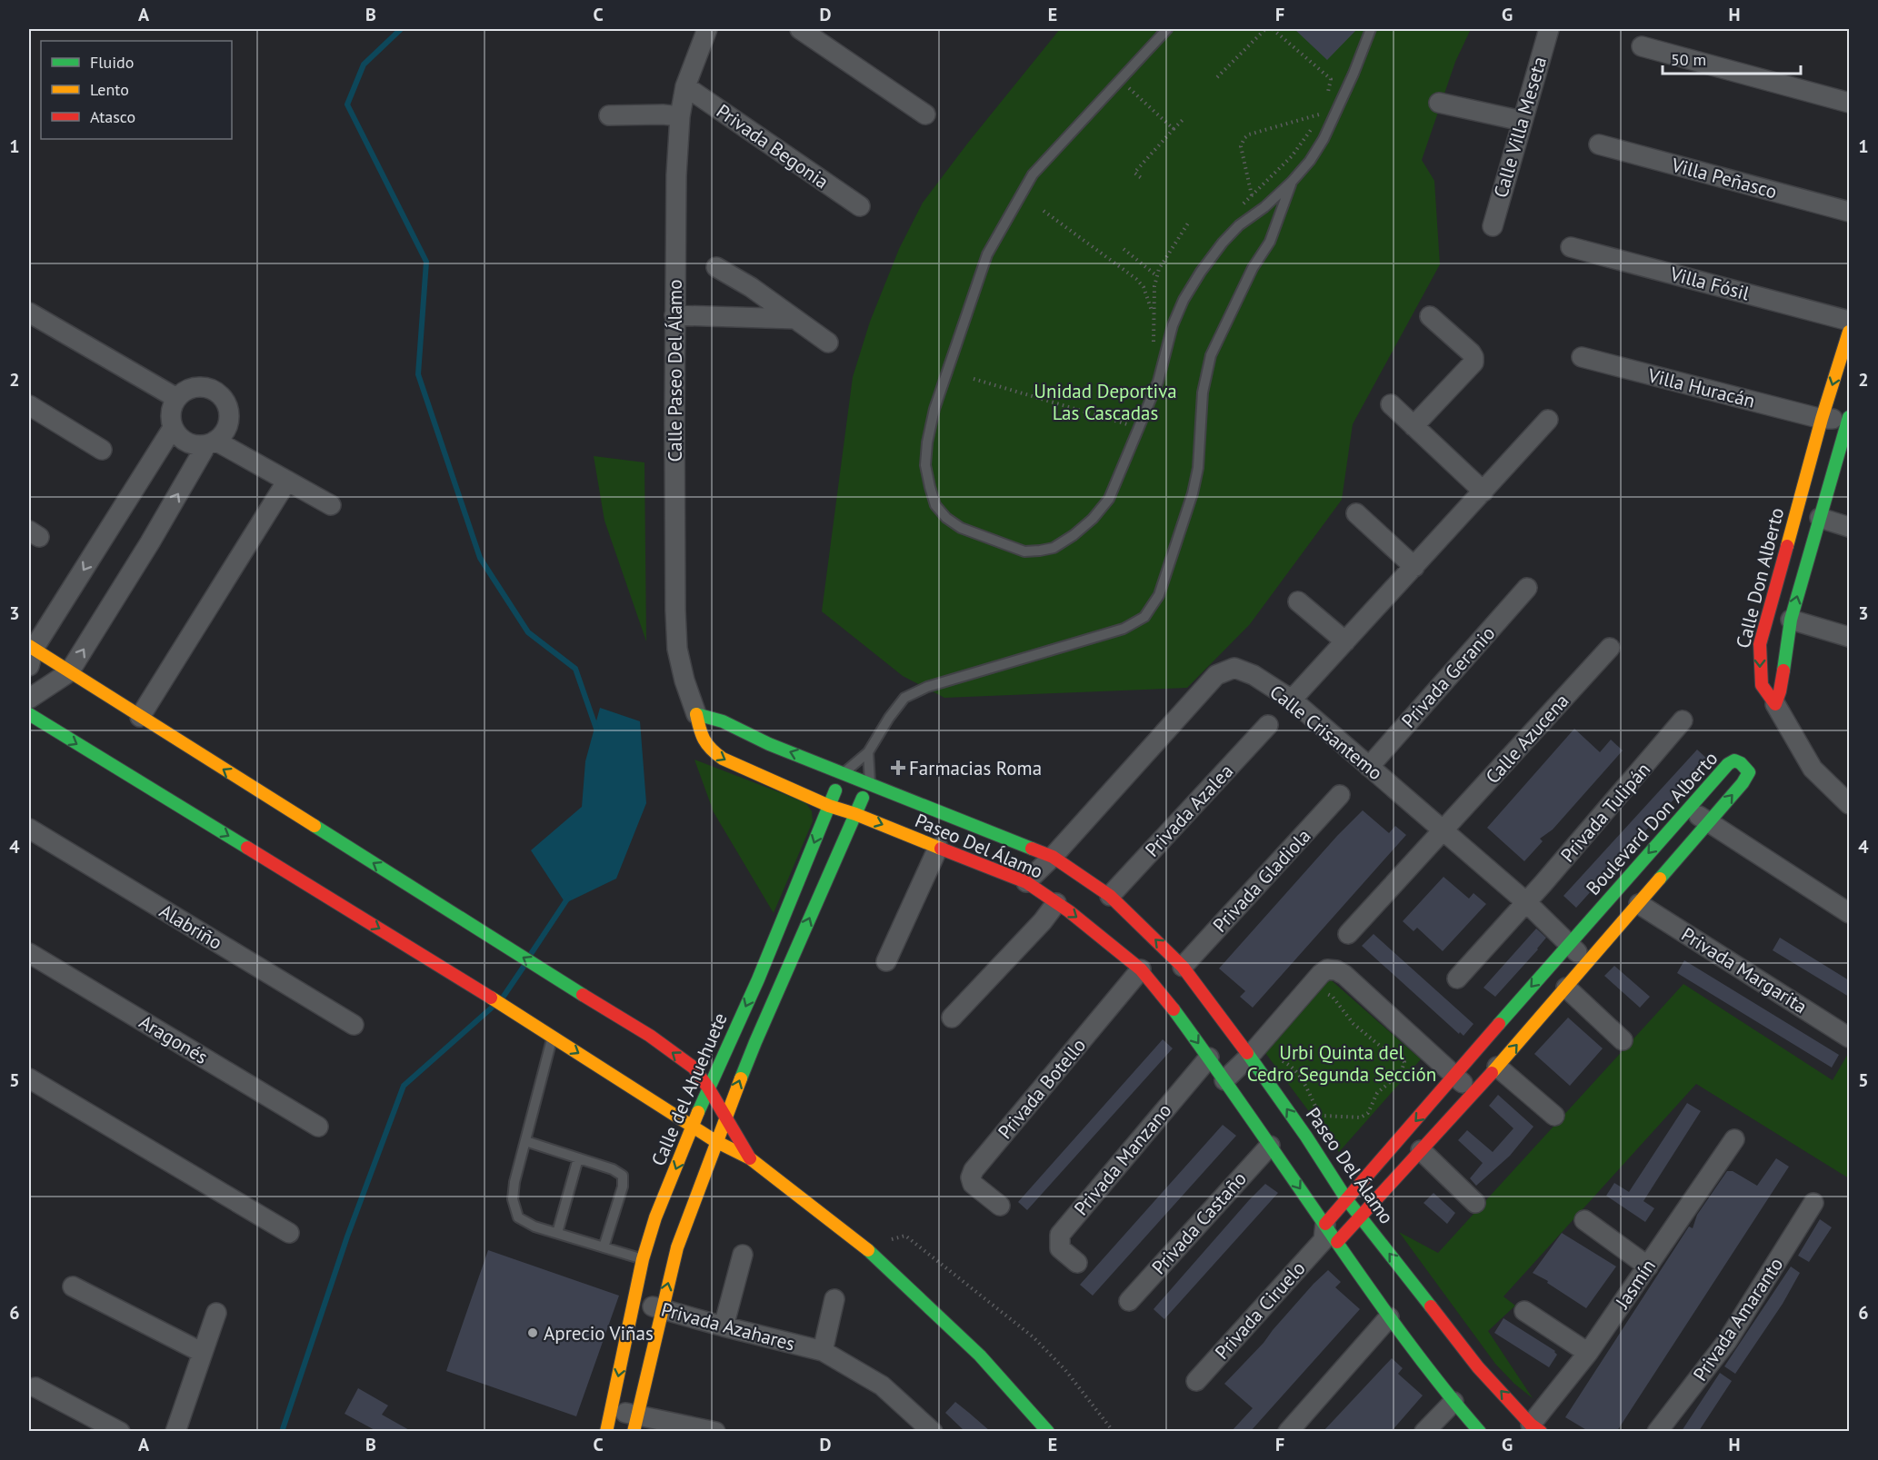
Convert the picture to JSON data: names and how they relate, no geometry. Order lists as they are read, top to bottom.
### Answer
{
  "streets": {
    "street": [
      "Calle Villa Meseta",
      "Privada Begonia",
      "Villa Peñasco",
      "Villa Fósil",
      "Calle Paseo Del Álamo",
      "Villa Huracán",
      "Calle Don Alberto",
      "Privada Geranio",
      "Calle Crisantemo",
      "Calle Azucena",
      "Privada Azalea",
      "Privada Tulipán",
      "Boulevard Don Alberto",
      "Paseo Del Álamo",
      "Privada Gladiola",
      "Alabriño",
      "Privada Margarita",
      "Aragonés",
      "Privada Botello",
      "Calle del Ahuehuete",
      "Privada Manzano",
      "Privada Castaño",
      "Jasmín",
      "Privada Ciruelo",
      "Privada Amaranto",
      "Privada Azahares"
    ]
  },
  "crossings": [
    ["Privada Begonia", "Calle Paseo Del Álamo"],
    ["Calle Paseo Del Álamo", "Paseo Del Álamo"],
    ["Calle Paseo Del Álamo", "Calle del Ahuehuete"],
    ["Villa Huracán", "Calle Don Alberto"],
    ["Privada Geranio", "Calle Crisantemo"],
    ["Calle Crisantemo", "Calle Azucena"],
    ["Calle Crisantemo", "Privada Tulipán"],
    ["Calle Crisantemo", "Boulevard Don Alberto"],
    ["Calle Crisantemo", "Paseo Del Álamo"],
    ["Privada Azalea", "Paseo Del Álamo"],
    ["Boulevard Don Alberto", "Paseo Del Álamo"],
    ["Boulevard Don Alberto", "Privada Margarita"],
    ["Boulevard Don Alberto", "Privada Ciruelo"],
    ["Paseo Del Álamo", "Privada Gladiola"],
    ["Paseo Del Álamo", "Privada Botello"],
    ["Paseo Del Álamo", "Calle del Ahuehuete"],
    ["Paseo Del Álamo", "Privada Manzano"],
    ["Paseo Del Álamo", "Privada Castaño"],
    ["Paseo Del Álamo", "Jasmín"],
    ["Paseo Del Álamo", "Privada Ciruelo"],
    ["Calle del Ahuehuete", "Privada Azahares"]
  ],
  "parks": ["Unidad Deportiva Las Cascadas", "Urbi Quinta del Cedro Segunda Sección"],
  "places": {
    "health": ["Farmacias Roma"],
    "other": ["Aprecio Viñas"]
  },
  "legend": ["Fluido", "Lento", "Atasco"],
  "scale_bar": "50 m",
  "grid": {
    "columns": [
      "A",
      "B",
      "C",
      "D",
      "E",
      "F",
      "G",
      "H"
    ],
    "rows": [
      "1",
      "2",
      "3",
      "4",
      "5",
      "6"
    ]
  }
}
